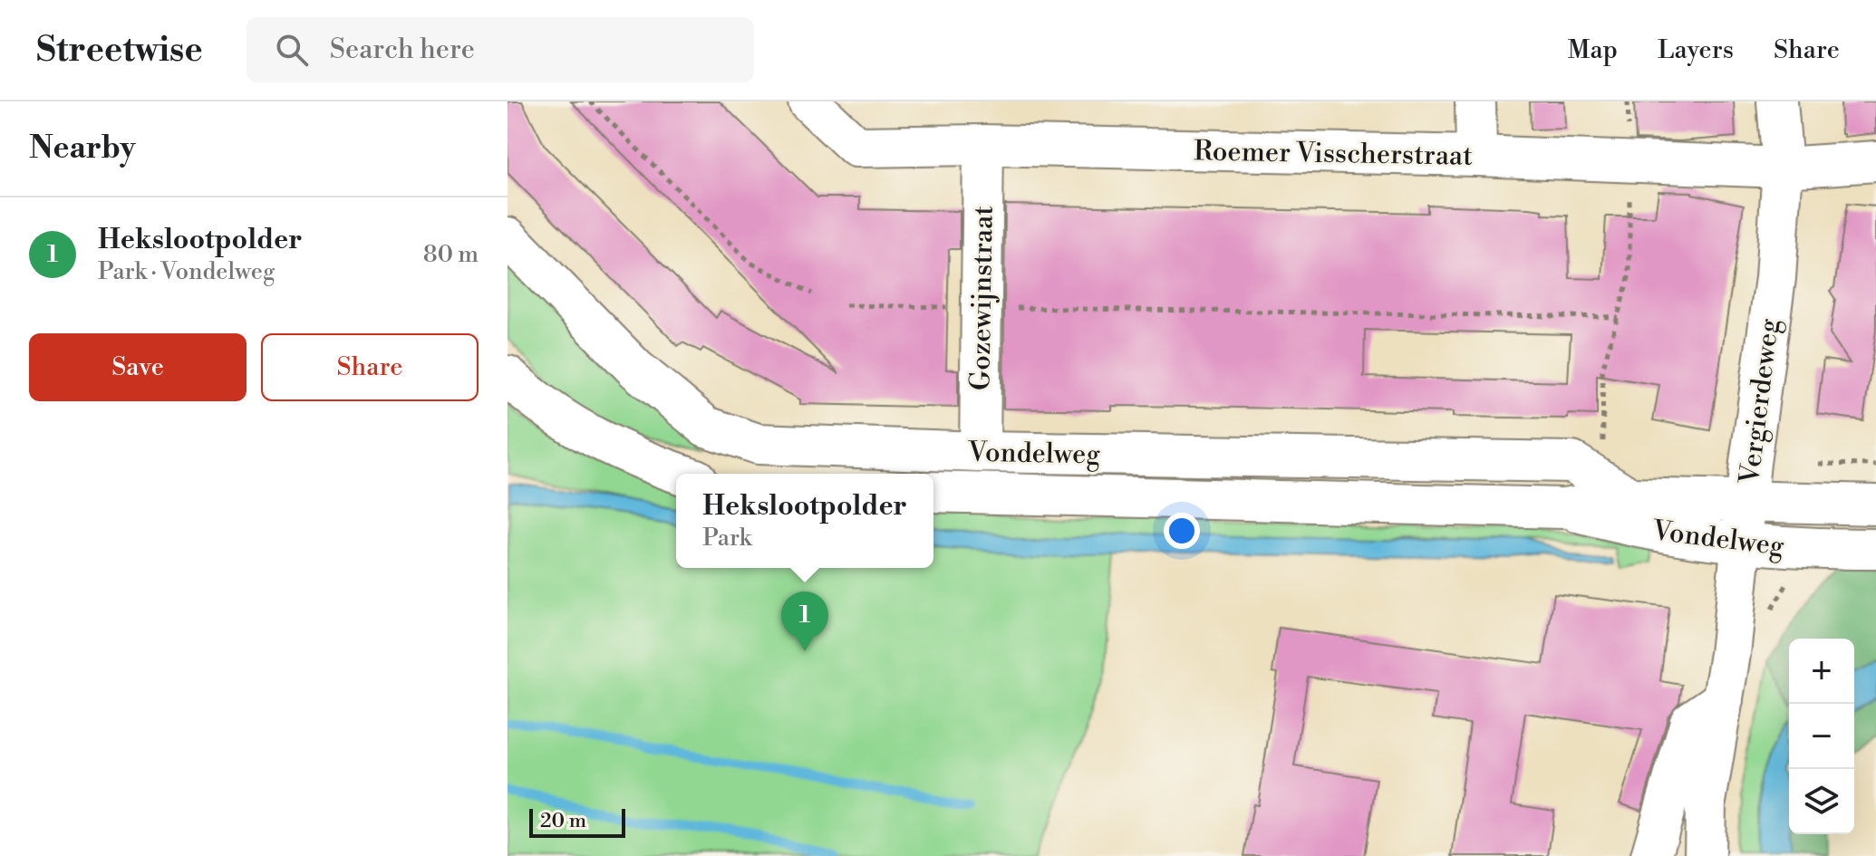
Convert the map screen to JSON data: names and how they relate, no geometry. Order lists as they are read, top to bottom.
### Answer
{
  "streets": {
    "street": [
      "Roemer Visscherstraat",
      "Gozewijnstraat",
      "Vergierdeweg",
      "Vondelweg"
    ]
  },
  "crossings": [
    ["Roemer Visscherstraat", "Gozewijnstraat"],
    ["Roemer Visscherstraat", "Vergierdeweg"],
    ["Gozewijnstraat", "Vondelweg"],
    ["Vergierdeweg", "Vondelweg"]
  ],
  "scale_bar": "20 m",
  "page": {
    "header": "Streetwise",
    "search": "Search here",
    "nav": ["Map", "Layers", "Share"],
    "heading": "Nearby",
    "list": [
      {
        "mark": "1",
        "name": "Hekslootpolder",
        "note": "Park · Vondelweg",
        "value": "80 m"
      }
    ],
    "buttons": ["Save", "Share"],
    "popup": ["Hekslootpolder", "Park"],
    "pins": "1",
    "map_buttons": ["+", "−"],
    "scale": "20 m"
  }
}
